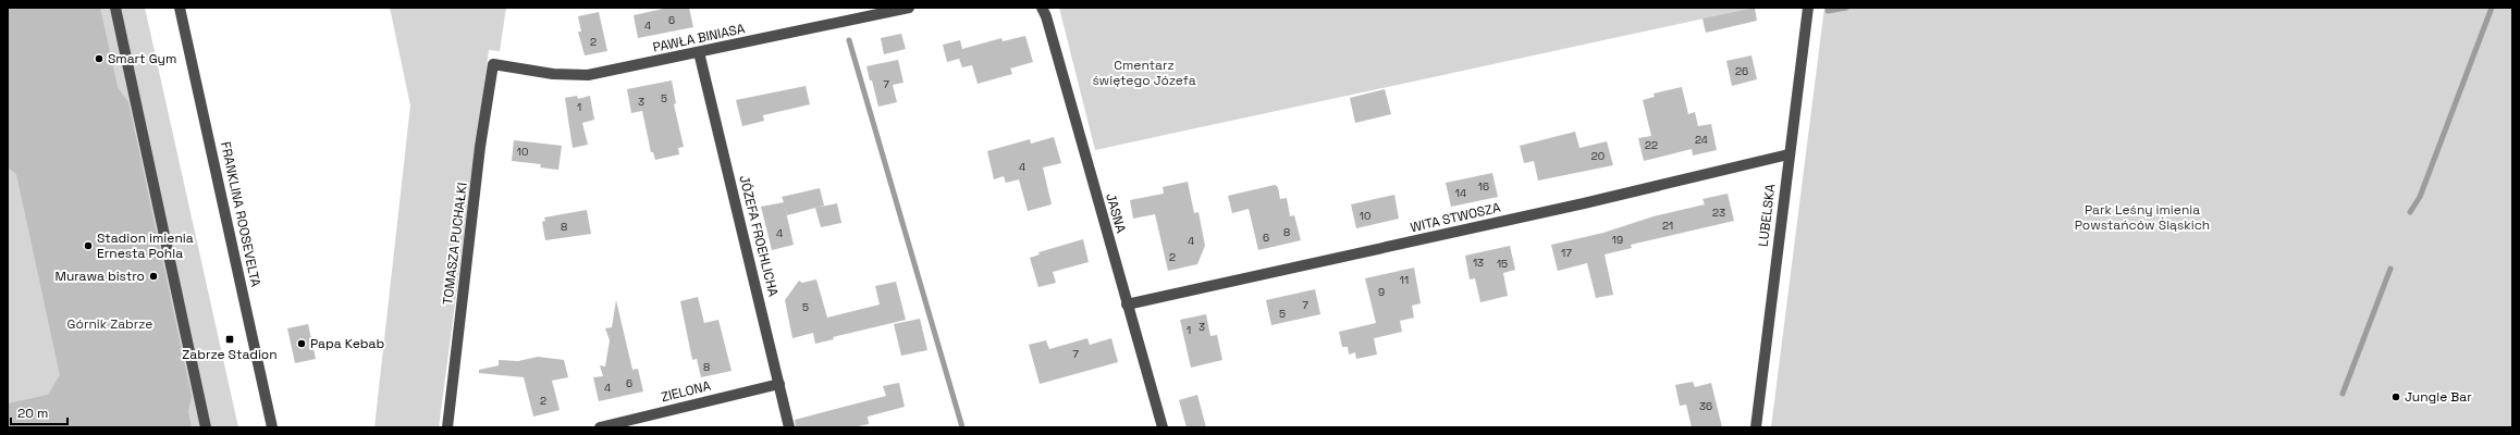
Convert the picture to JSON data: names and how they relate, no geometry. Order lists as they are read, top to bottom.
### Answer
{
  "streets": {
    "street": [
      "PAWŁA BINIASA",
      "JASNA",
      "FRANKLINA ROOSEVELTA",
      "LUBELSKA",
      "WITA STWOSZA",
      "JÓZEFA FROEHLICHA",
      "TOMASZA PUCHAŁKI",
      "ZIELONA"
    ]
  },
  "crossings": [
    ["PAWŁA BINIASA", "JÓZEFA FROEHLICHA"],
    ["PAWŁA BINIASA", "TOMASZA PUCHAŁKI"],
    ["JASNA", "WITA STWOSZA"],
    ["LUBELSKA", "WITA STWOSZA"],
    ["JÓZEFA FROEHLICHA", "ZIELONA"]
  ],
  "parks": ["Cmentarz świętego Józefa", "Park Leśny imienia Powstańców Śląskich", "Górnik Zabrze"],
  "places": {
    "other": [
      "Smart Gym",
      "Stadion imienia Ernesta Pohla",
      "Murawa bistro",
      "Papa Kebab",
      "Jungle Bar"
    ],
    "transit": ["Zabrze Stadion"]
  },
  "house_numbers": [
    "6",
    "4",
    "2",
    "26",
    "7",
    "5",
    "3",
    "1",
    "24",
    "22",
    "10",
    "20",
    "4",
    "16",
    "14",
    "23",
    "10",
    "21",
    "8",
    "8",
    "4",
    "6",
    "19",
    "4",
    "17",
    "2",
    "13",
    "15",
    "11",
    "9",
    "7",
    "5",
    "5",
    "3",
    "1",
    "7",
    "8",
    "6",
    "4",
    "2",
    "36"
  ],
  "scale_bar": "20 m"
}
